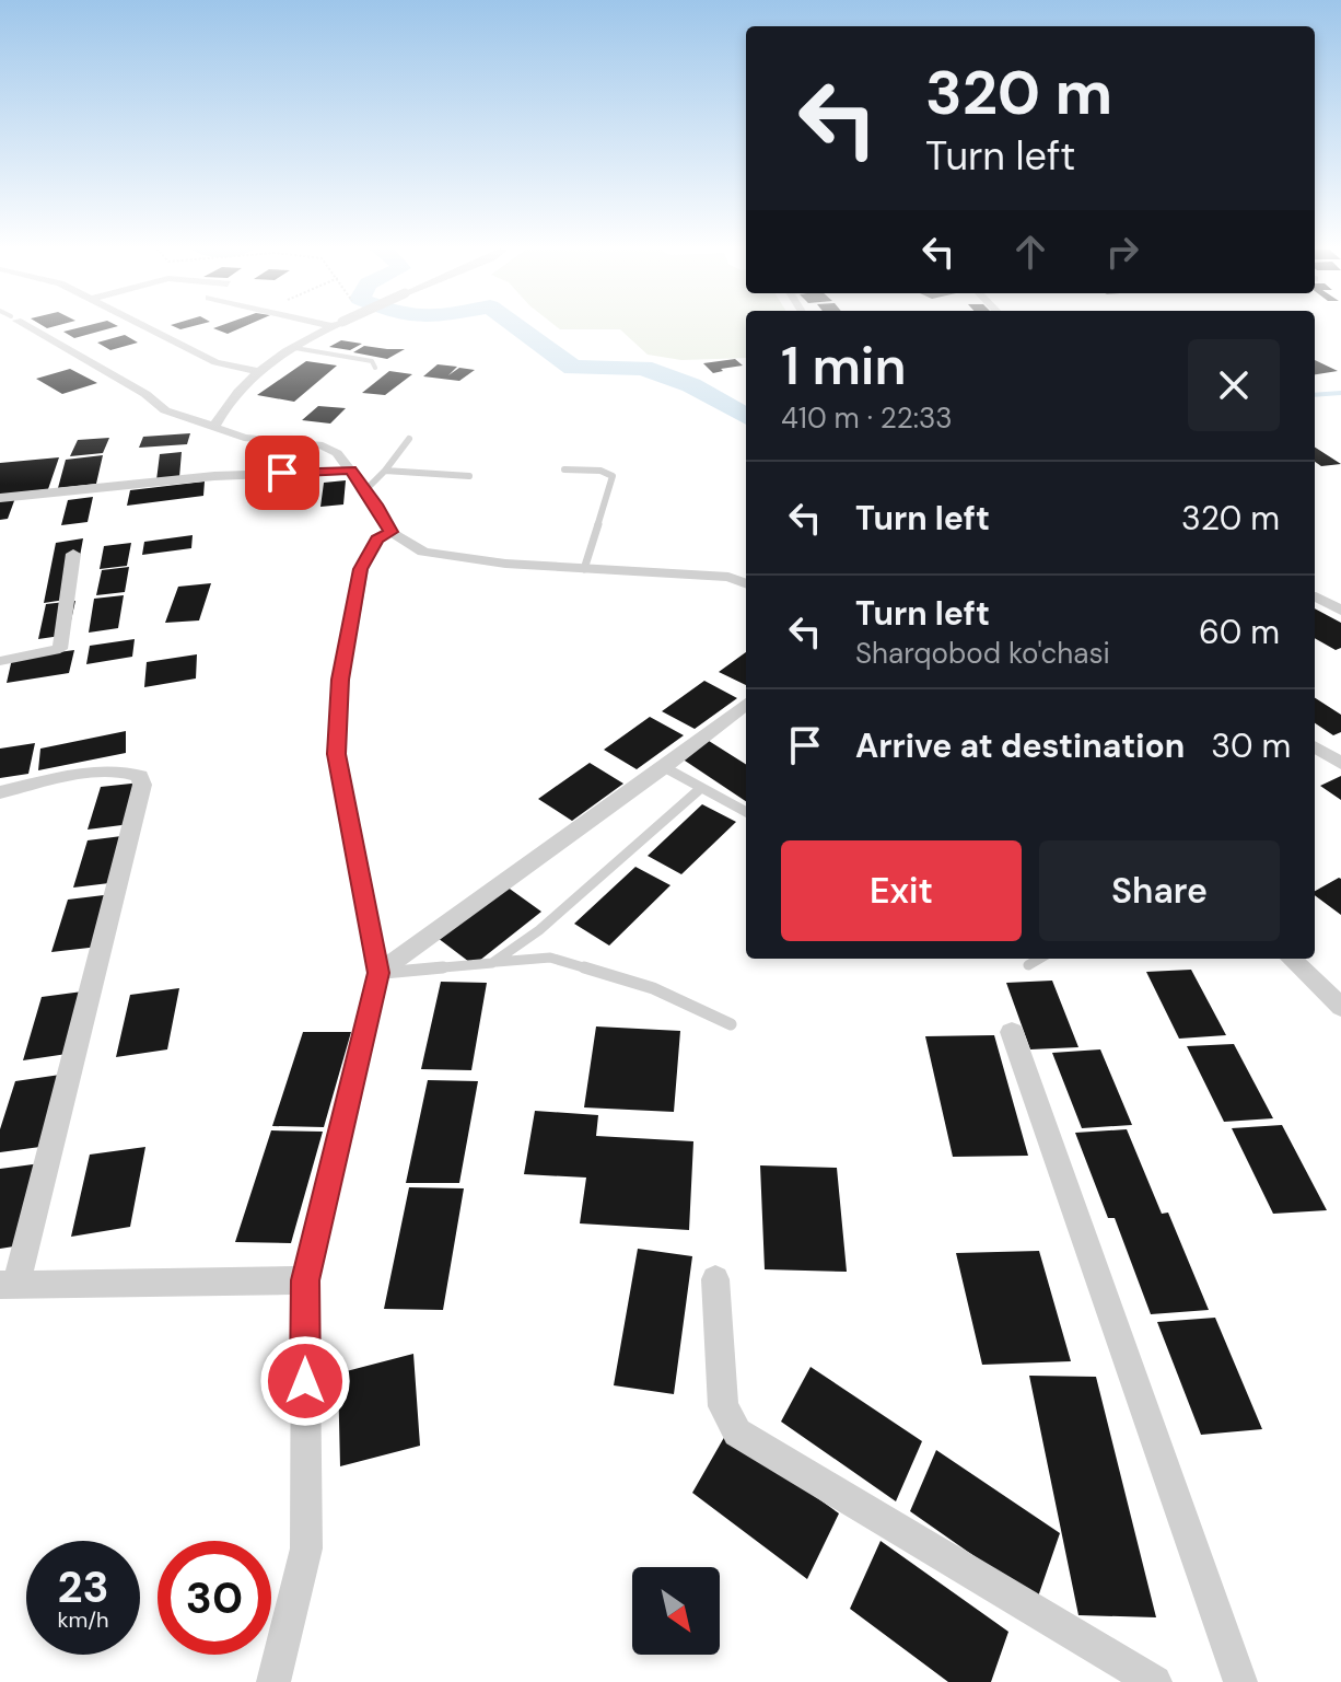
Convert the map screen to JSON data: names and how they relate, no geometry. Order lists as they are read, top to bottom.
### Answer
{
  "north": "bottom right",
  "page": {
    "turn": ["320 m", "Turn left"],
    "heading": ["1 min", "410 m · 22:33"],
    "list": [
      {
        "name": "Turn left",
        "value": "320 m"
      },
      {
        "name": "Turn left",
        "note": "Sharqobod ko'chasi",
        "value": "60 m"
      },
      {
        "name": "Arrive at destination",
        "value": "30 m"
      }
    ],
    "buttons": ["Exit", "Share"],
    "speed": "23 km/h",
    "limit": "30"
  }
}
